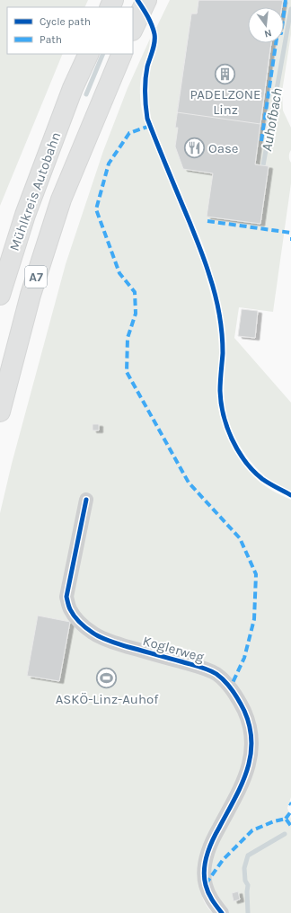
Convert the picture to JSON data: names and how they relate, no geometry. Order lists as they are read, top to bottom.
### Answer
{
  "streets": {
    "highway": ["Mühlkreis Autobahn", "A7"],
    "street": ["Koglerweg"]
  },
  "water": ["Auhofbach"],
  "places": {
    "building": ["PADELZONE Linz"],
    "restaurant": ["Oase"],
    "sports": ["ASKÖ-Linz-Auhof"]
  },
  "legend": ["Cycle path", "Path"],
  "north": "bottom"
}
